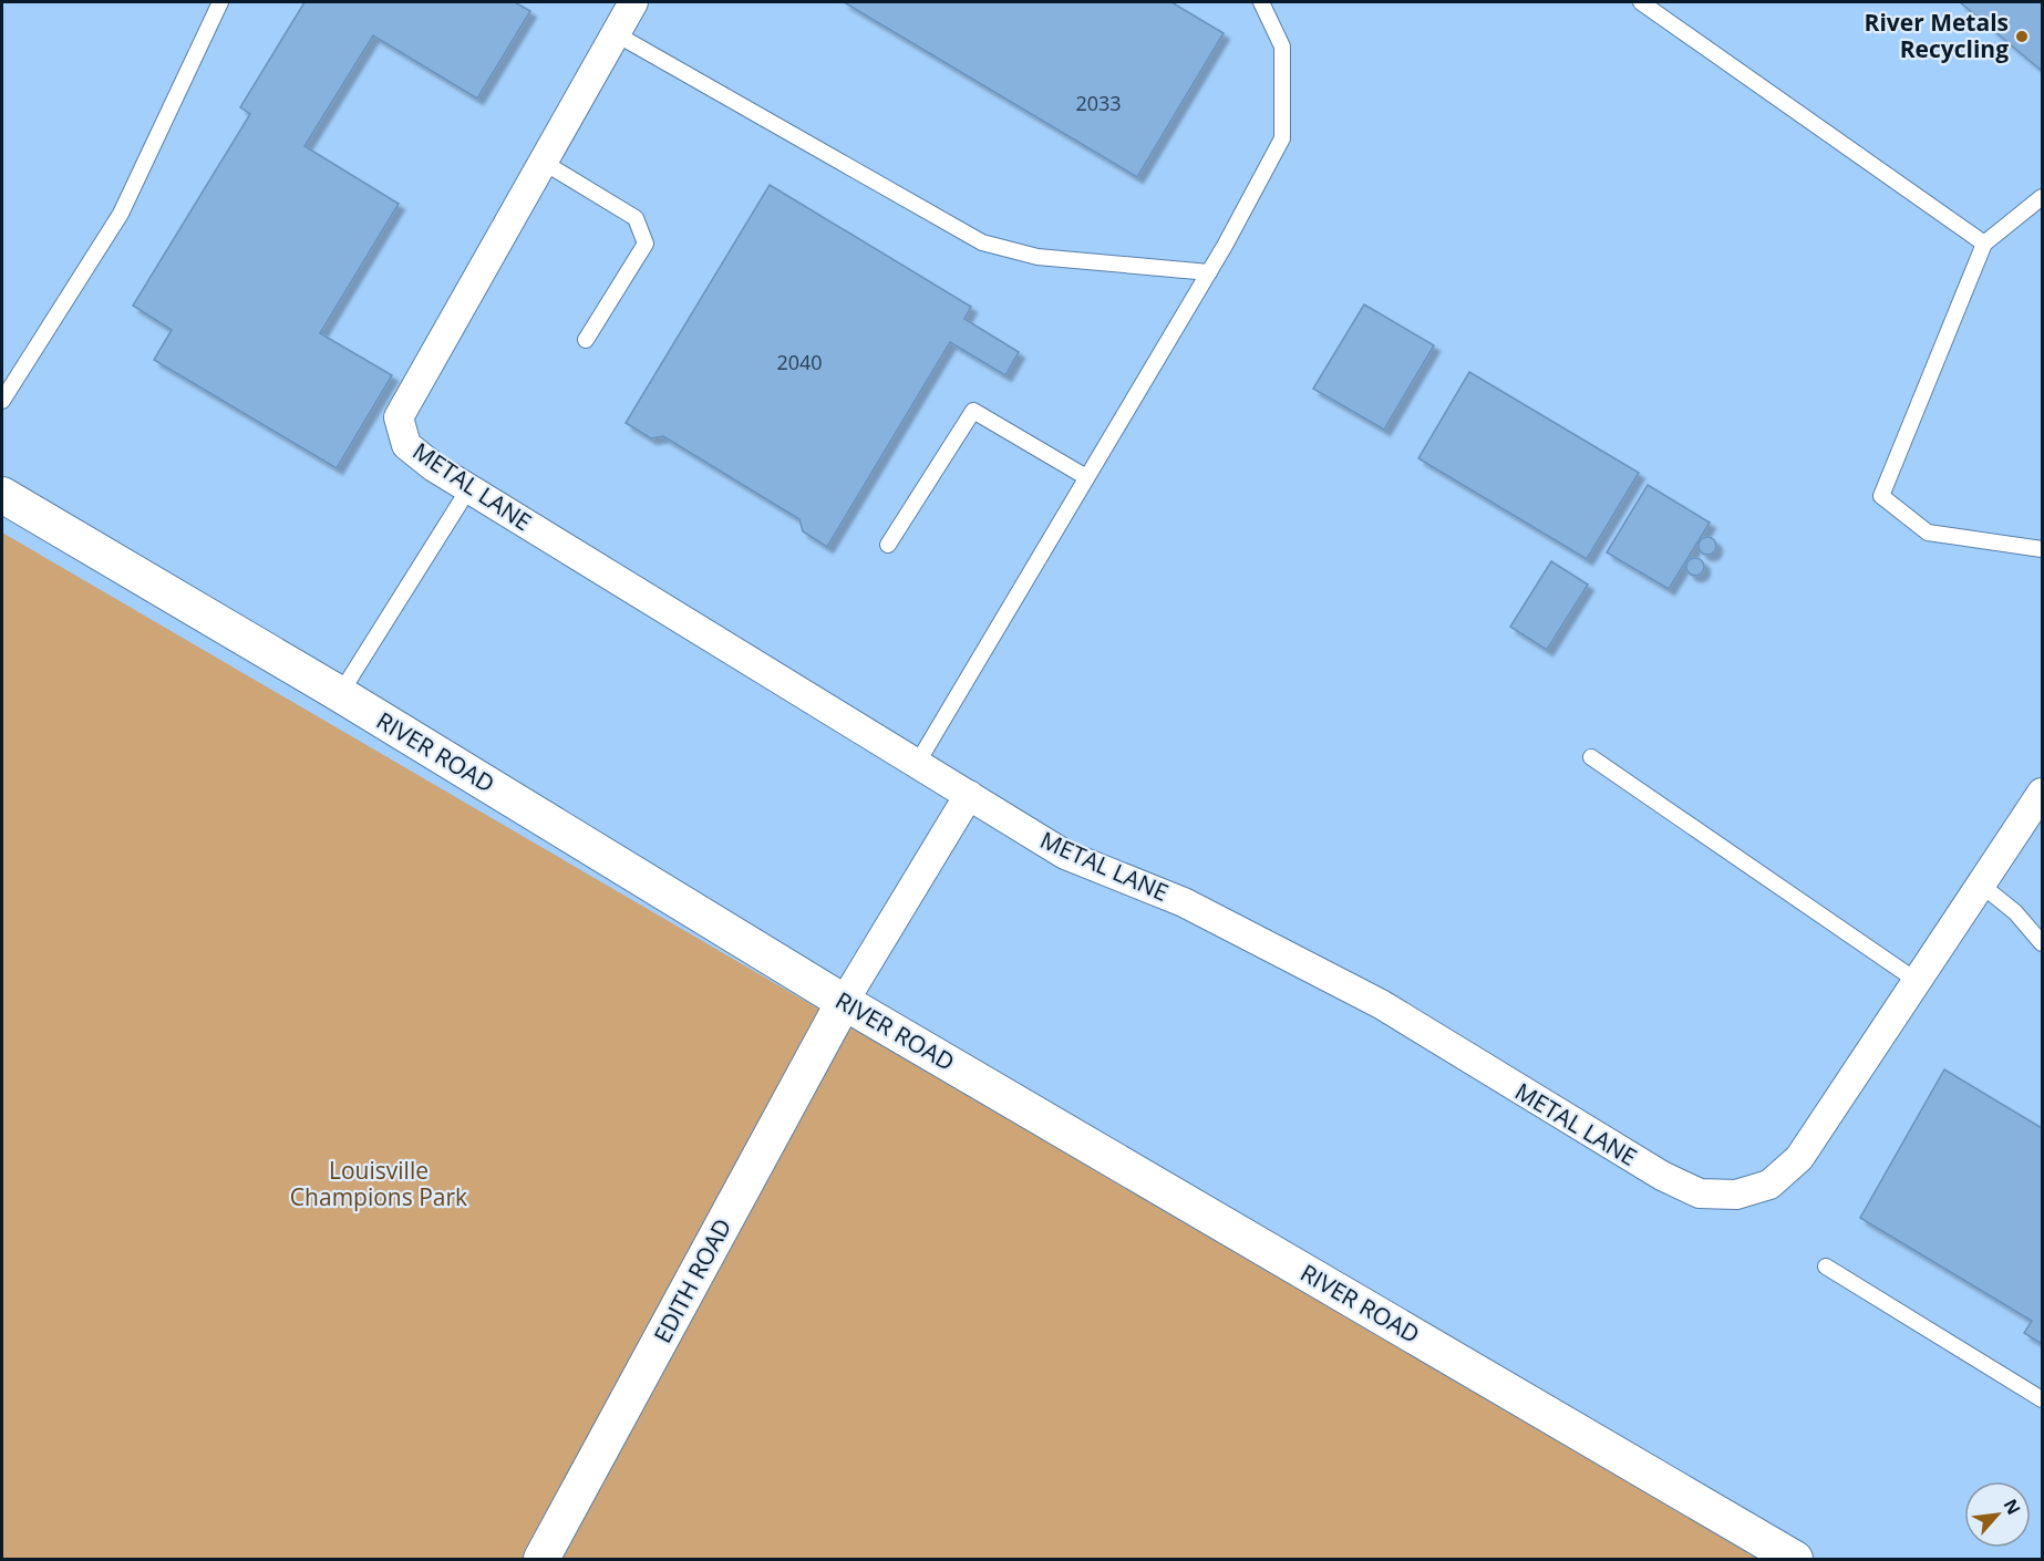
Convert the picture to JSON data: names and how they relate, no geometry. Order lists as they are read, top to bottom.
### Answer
{
  "streets": {
    "street": ["METAL LANE", "RIVER ROAD", "EDITH ROAD"]
  },
  "crossings": [
    ["RIVER ROAD", "EDITH ROAD"]
  ],
  "parks": ["Louisville Champions Park"],
  "places": ["River Metals Recycling"],
  "house_numbers": ["2033", "2040"],
  "north": "top right"
}
